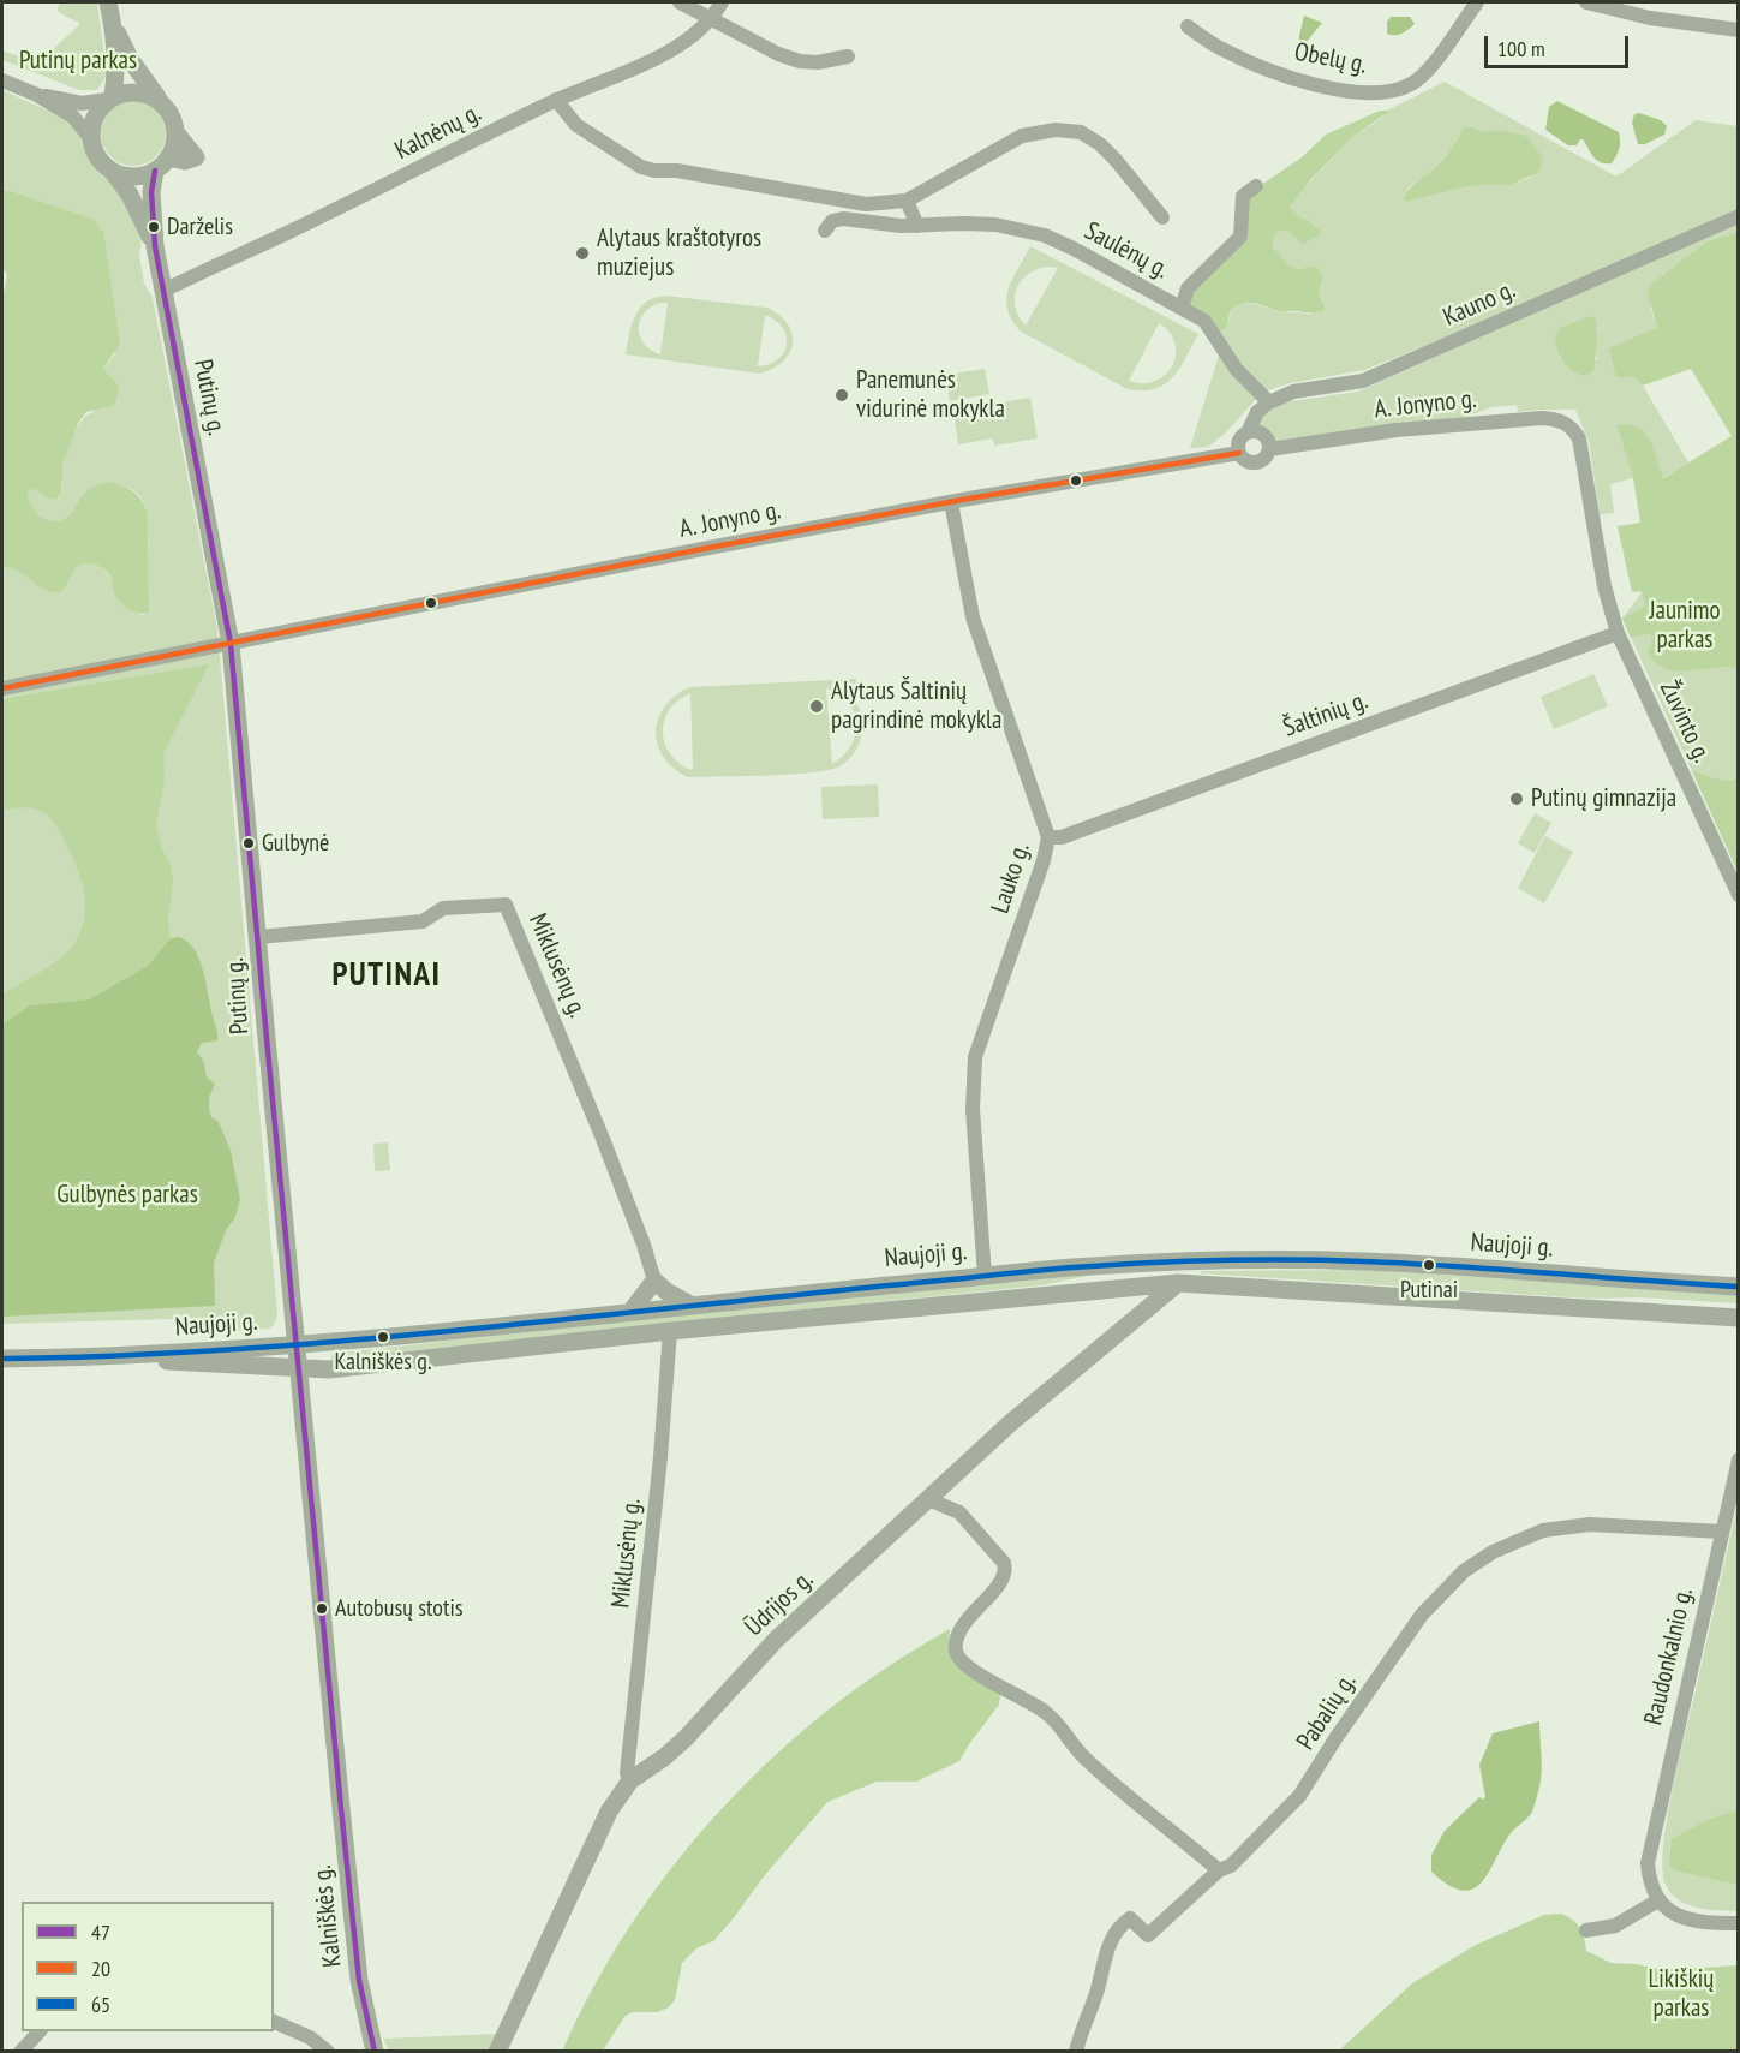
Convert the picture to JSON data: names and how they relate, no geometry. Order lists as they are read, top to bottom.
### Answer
{
  "streets": {
    "main road": [
      "Putinų g.",
      "Naujoji g.",
      "Ūdrijos g.",
      "Kalniškės g."
    ],
    "street": [
      "Obelų g.",
      "Kalnėnų g.",
      "Saulėnų g.",
      "Kauno g.",
      "A. Jonyno g.",
      "Šaltinių g.",
      "Žuvinto g.",
      "Lauko g.",
      "Miklusėnų g.",
      "Raudonkalnio g.",
      "Pabalių g."
    ]
  },
  "crossings": [
    ["Kalnėnų g.", "Saulėnų g."],
    ["Kalnėnų g.", "Putinų g."],
    ["Saulėnų g.", "Kauno g."],
    ["Putinų g.", "A. Jonyno g."],
    ["Putinų g.", "Miklusėnų g."],
    ["Putinų g.", "Naujoji g."],
    ["Putinų g.", "Kalniškės g."],
    ["A. Jonyno g.", "Žuvinto g."],
    ["A. Jonyno g.", "Lauko g."],
    ["Šaltinių g.", "Žuvinto g."],
    ["Šaltinių g.", "Lauko g."],
    ["Lauko g.", "Naujoji g."],
    ["Miklusėnų g.", "Naujoji g."],
    ["Miklusėnų g.", "Ūdrijos g."],
    ["Naujoji g.", "Ūdrijos g."],
    ["Naujoji g.", "Kalniškės g."],
    ["Raudonkalnio g.", "Pabalių g."]
  ],
  "districts": ["PUTINAI"],
  "parks": [
    "Putinų parkas",
    "Jaunimo parkas",
    "Gulbynės parkas",
    "Likiškių parkas"
  ],
  "places": [
    "Darželis",
    "Alytaus kraštotyros muziejus",
    "Panemunės vidurinė mokykla",
    "Alytaus Šaltinių pagrindinė mokykla",
    "Putinų gimnazija",
    "Gulbynė",
    "Putinai",
    "Kalniškės g.",
    "Autobusų stotis"
  ],
  "lines": ["transit line 47", "transit line 20", "transit line 65"],
  "legend": ["47", "20", "65"],
  "scale_bar": "100 m"
}
